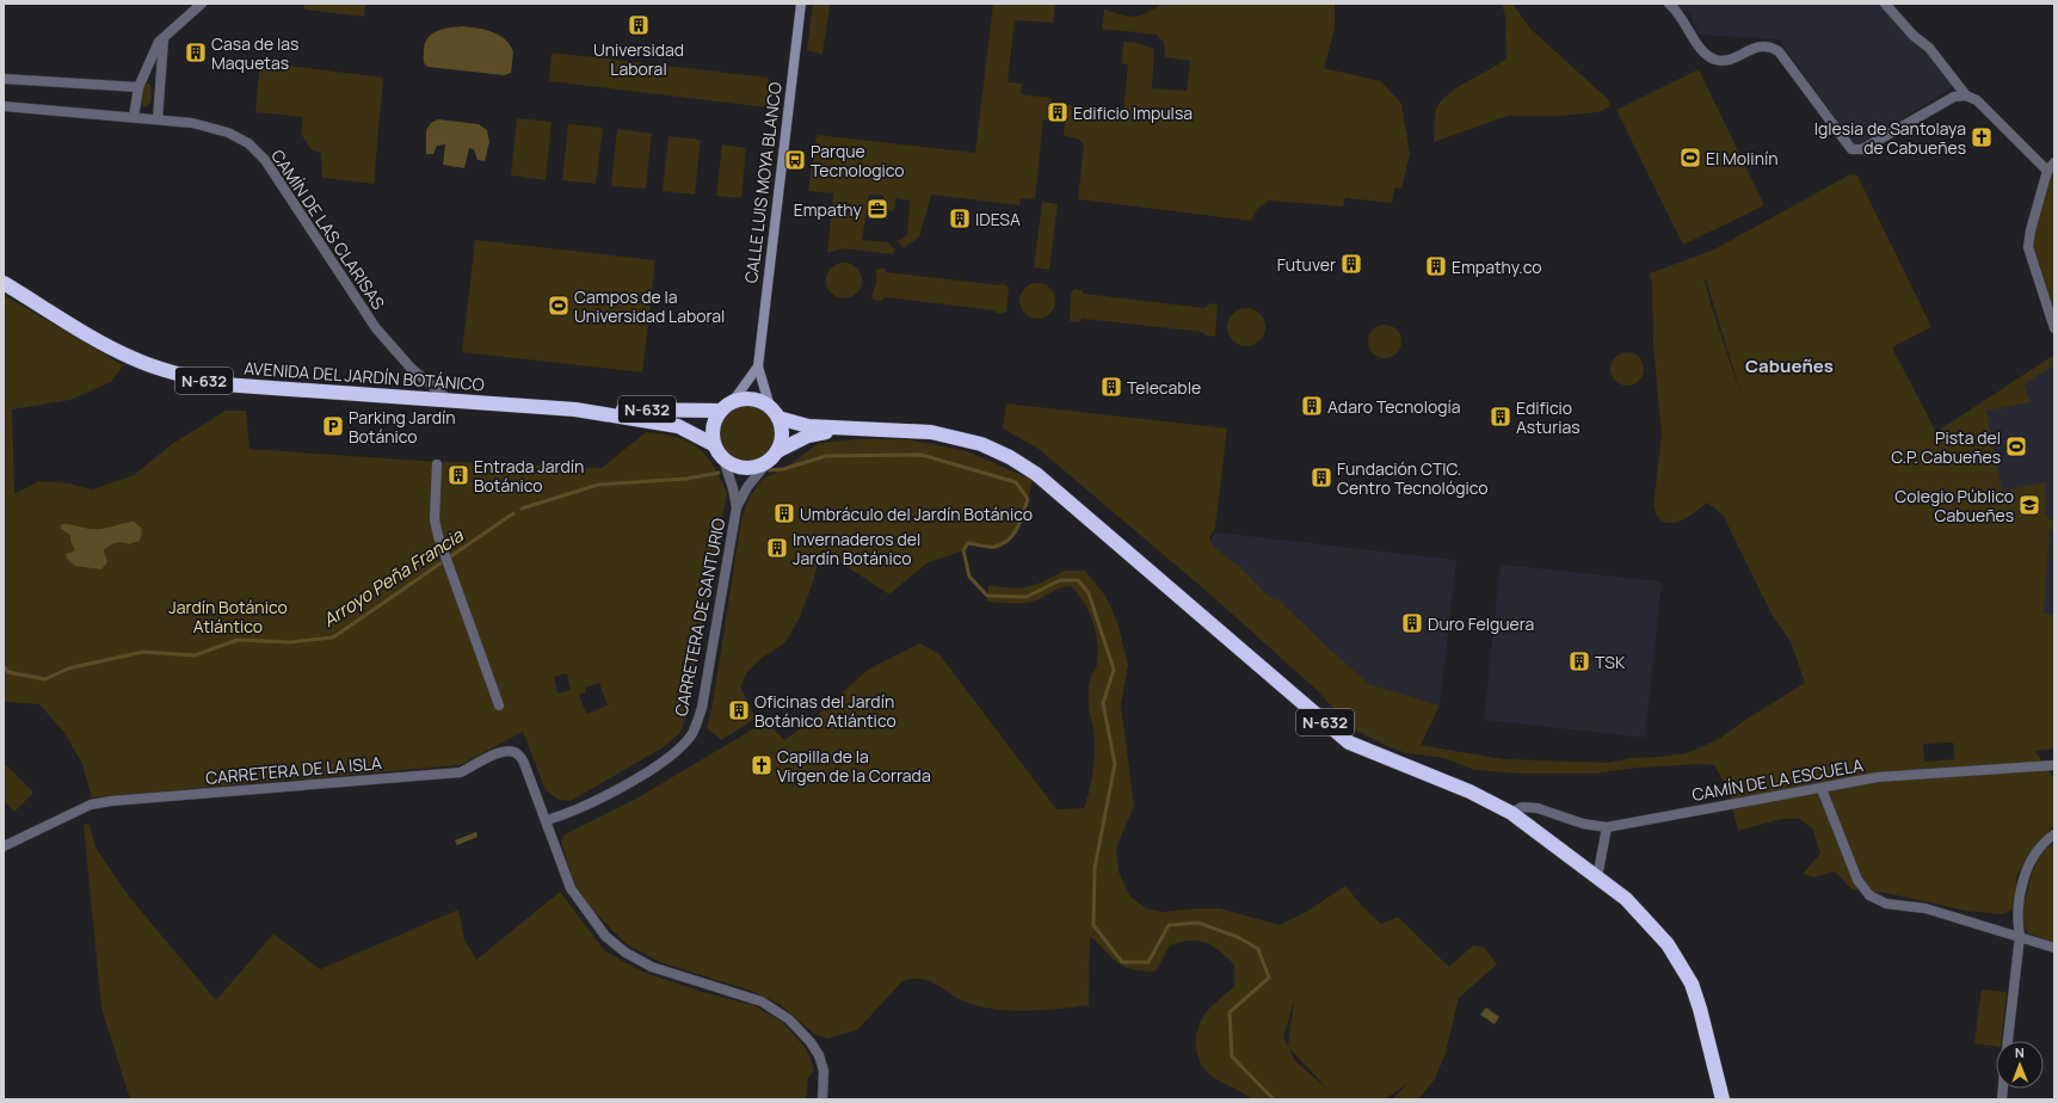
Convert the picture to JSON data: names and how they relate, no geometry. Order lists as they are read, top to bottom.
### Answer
{
  "streets": {
    "highway": ["AVENIDA DEL JARDÍN BOTÁNICO", "N-632"],
    "street": [
      "CALLE LUIS MOYA BLANCO",
      "CAMÍN DE LAS CLARISAS",
      "CARRETERA DE SANTURIO",
      "CARRETERA DE LA ISLA",
      "CAMÍN DE LA ESCUELA"
    ]
  },
  "crossings": [
    ["CALLE LUIS MOYA BLANCO", "AVENIDA DEL JARDÍN BOTÁNICO"],
    ["CALLE LUIS MOYA BLANCO", "N-632"],
    ["CALLE LUIS MOYA BLANCO", "CARRETERA DE SANTURIO"],
    ["CAMÍN DE LAS CLARISAS", "AVENIDA DEL JARDÍN BOTÁNICO"],
    ["AVENIDA DEL JARDÍN BOTÁNICO", "N-632"],
    ["AVENIDA DEL JARDÍN BOTÁNICO", "CARRETERA DE SANTURIO"],
    ["N-632", "CARRETERA DE SANTURIO"],
    ["N-632", "CAMÍN DE LA ESCUELA"],
    ["CARRETERA DE SANTURIO", "CARRETERA DE LA ISLA"]
  ],
  "districts": ["Cabueñes"],
  "water": ["Arroyo Peña Francia"],
  "parks": ["Jardín Botánico Atlántico"],
  "places": {
    "building": [
      "Universidad Laboral",
      "Casa de las Maquetas",
      "Edificio Impulsa",
      "IDESA",
      "Futuver",
      "Empathy.co",
      "Telecable",
      "Adaro Tecnología",
      "Edificio Asturias",
      "Entrada Jardín Botánico",
      "Fundación CTIC. Centro Tecnológico",
      "Umbráculo del Jardín Botánico",
      "Invernaderos del Jardín Botánico",
      "Duro Felguera",
      "TSK",
      "Oficinas del Jardín Botánico Atlántico"
    ],
    "church": ["Iglesia de Santolaya de Cabueñes", "Capilla de la Virgen de la Corrada"],
    "sports": ["El Molinín", "Campos de la Universidad Laboral", "Pista del C.P. Cabueñes"],
    "bus stop": ["Parque Tecnologico"],
    "office": ["Empathy"],
    "parking": ["Parking Jardín Botánico"],
    "school or university": ["Colegio Público Cabueñes"]
  },
  "north": "top"
}
